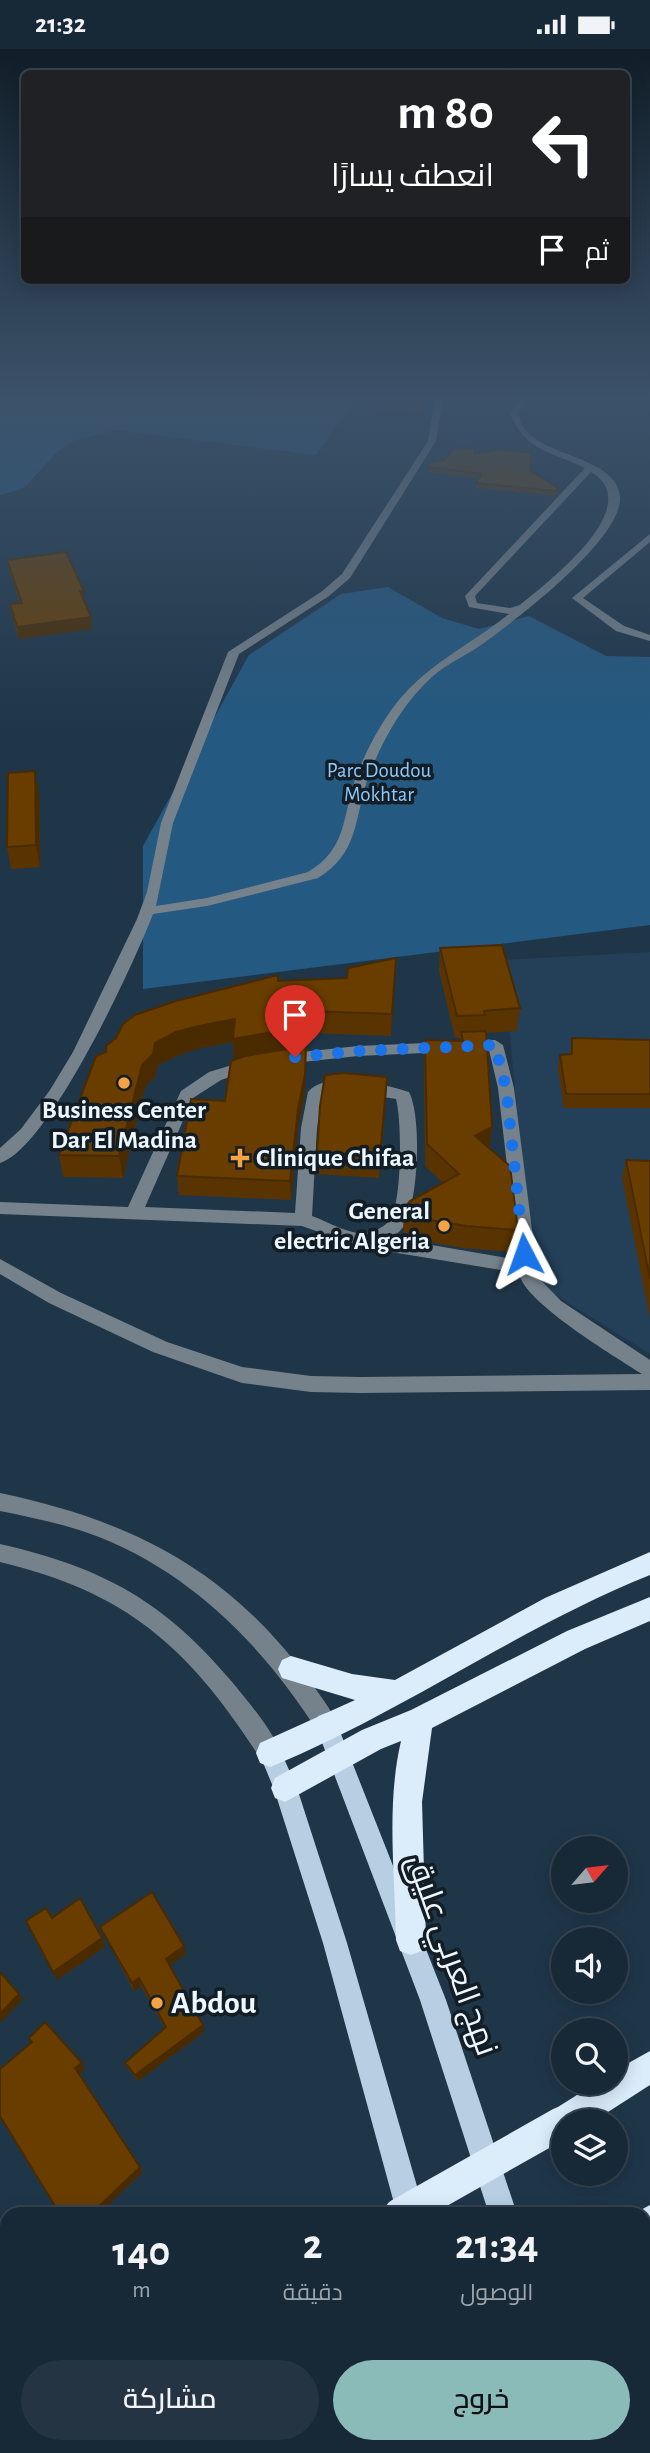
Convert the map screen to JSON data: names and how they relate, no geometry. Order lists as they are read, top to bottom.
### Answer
{
  "streets": {
    "main road": ["نهج العربي عليق"]
  },
  "parks": ["Parc Doudou Mokhtar"],
  "places": {
    "other": ["Business Center Dar El Madina", "General electric Algeria", "Abdou"],
    "health": ["Clinique Chifaa"]
  },
  "north": "top right",
  "page": {
    "status": "21:32",
    "turn": ["80 m", "انعطف يسارًا"],
    "then": "ثم",
    "eta": [
      "21:34",
      "الوصول",
      "2",
      "دقيقة",
      "140",
      "m"
    ],
    "buttons": ["خروج", "مشاركة"]
  }
}
